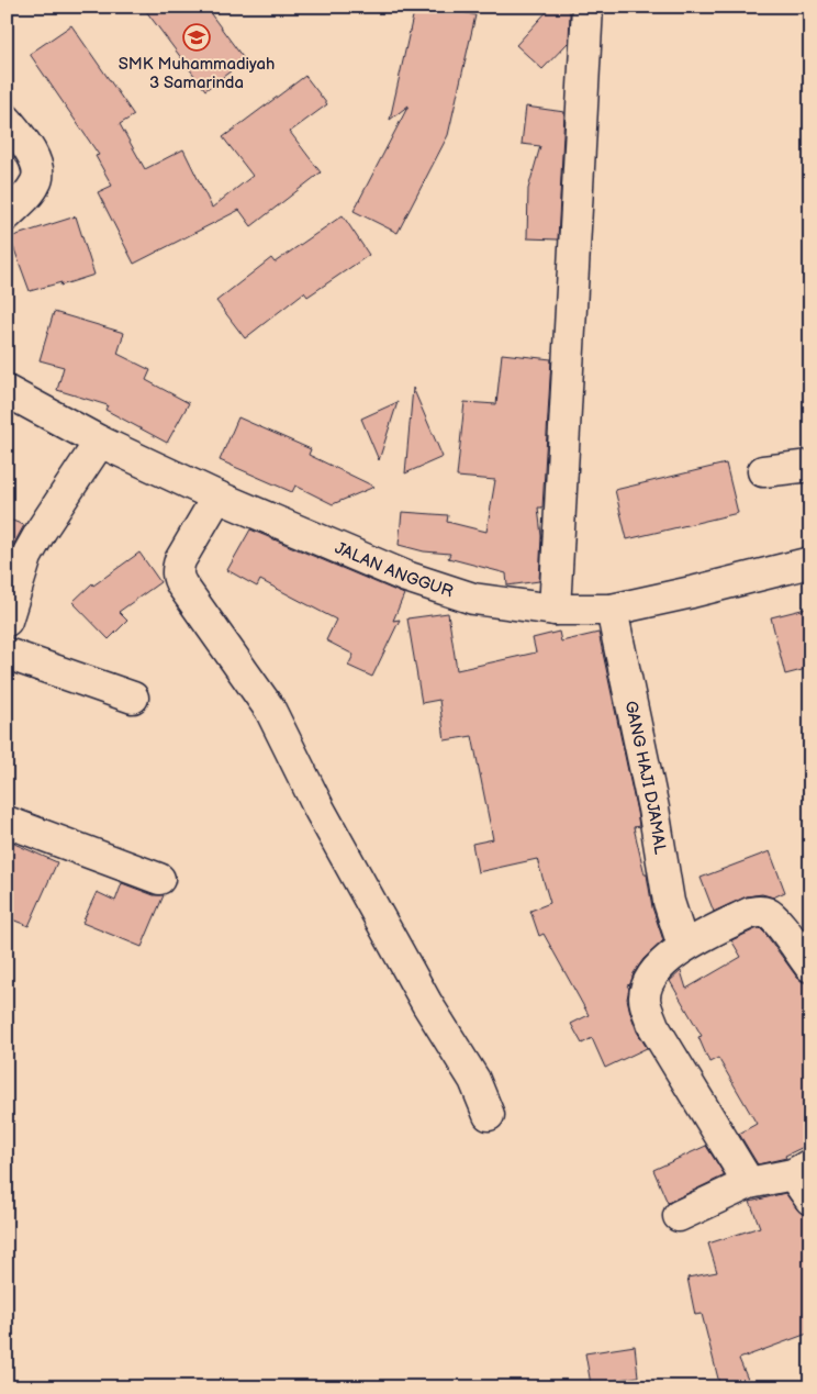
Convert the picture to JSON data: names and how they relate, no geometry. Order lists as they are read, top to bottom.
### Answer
{
  "streets": {
    "street": ["JALAN ANGGUR", "GANG HAJI DJAMAL"]
  },
  "crossings": [
    ["JALAN ANGGUR", "GANG HAJI DJAMAL"]
  ],
  "places": {
    "school or university": ["SMK Muhammadiyah 3 Samarinda"]
  }
}
